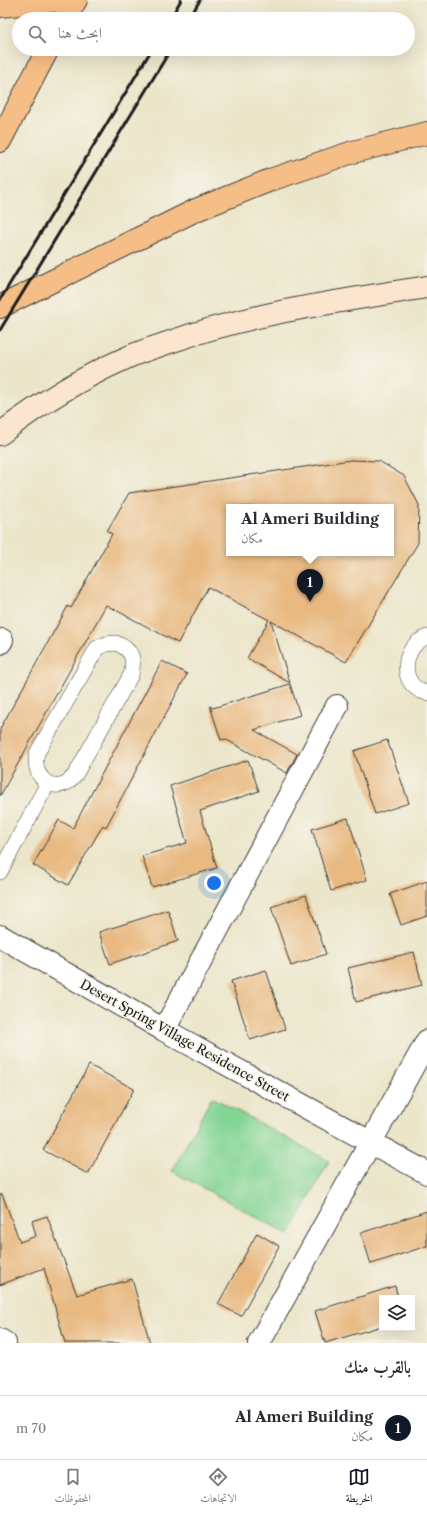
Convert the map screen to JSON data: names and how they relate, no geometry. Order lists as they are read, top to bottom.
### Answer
{
  "streets": {
    "street": ["Desert Spring Village Residence Street"]
  },
  "page": {
    "search": "ابحث هنا",
    "popup": ["Al Ameri Building", "مكان"],
    "pins": "1",
    "heading": "بالقرب منك",
    "list": [
      {
        "mark": "1",
        "name": "Al Ameri Building",
        "note": "مكان",
        "value": "70 m"
      }
    ],
    "nav": ["الخريطة", "الاتجاهات", "المحفوظات"]
  }
}
